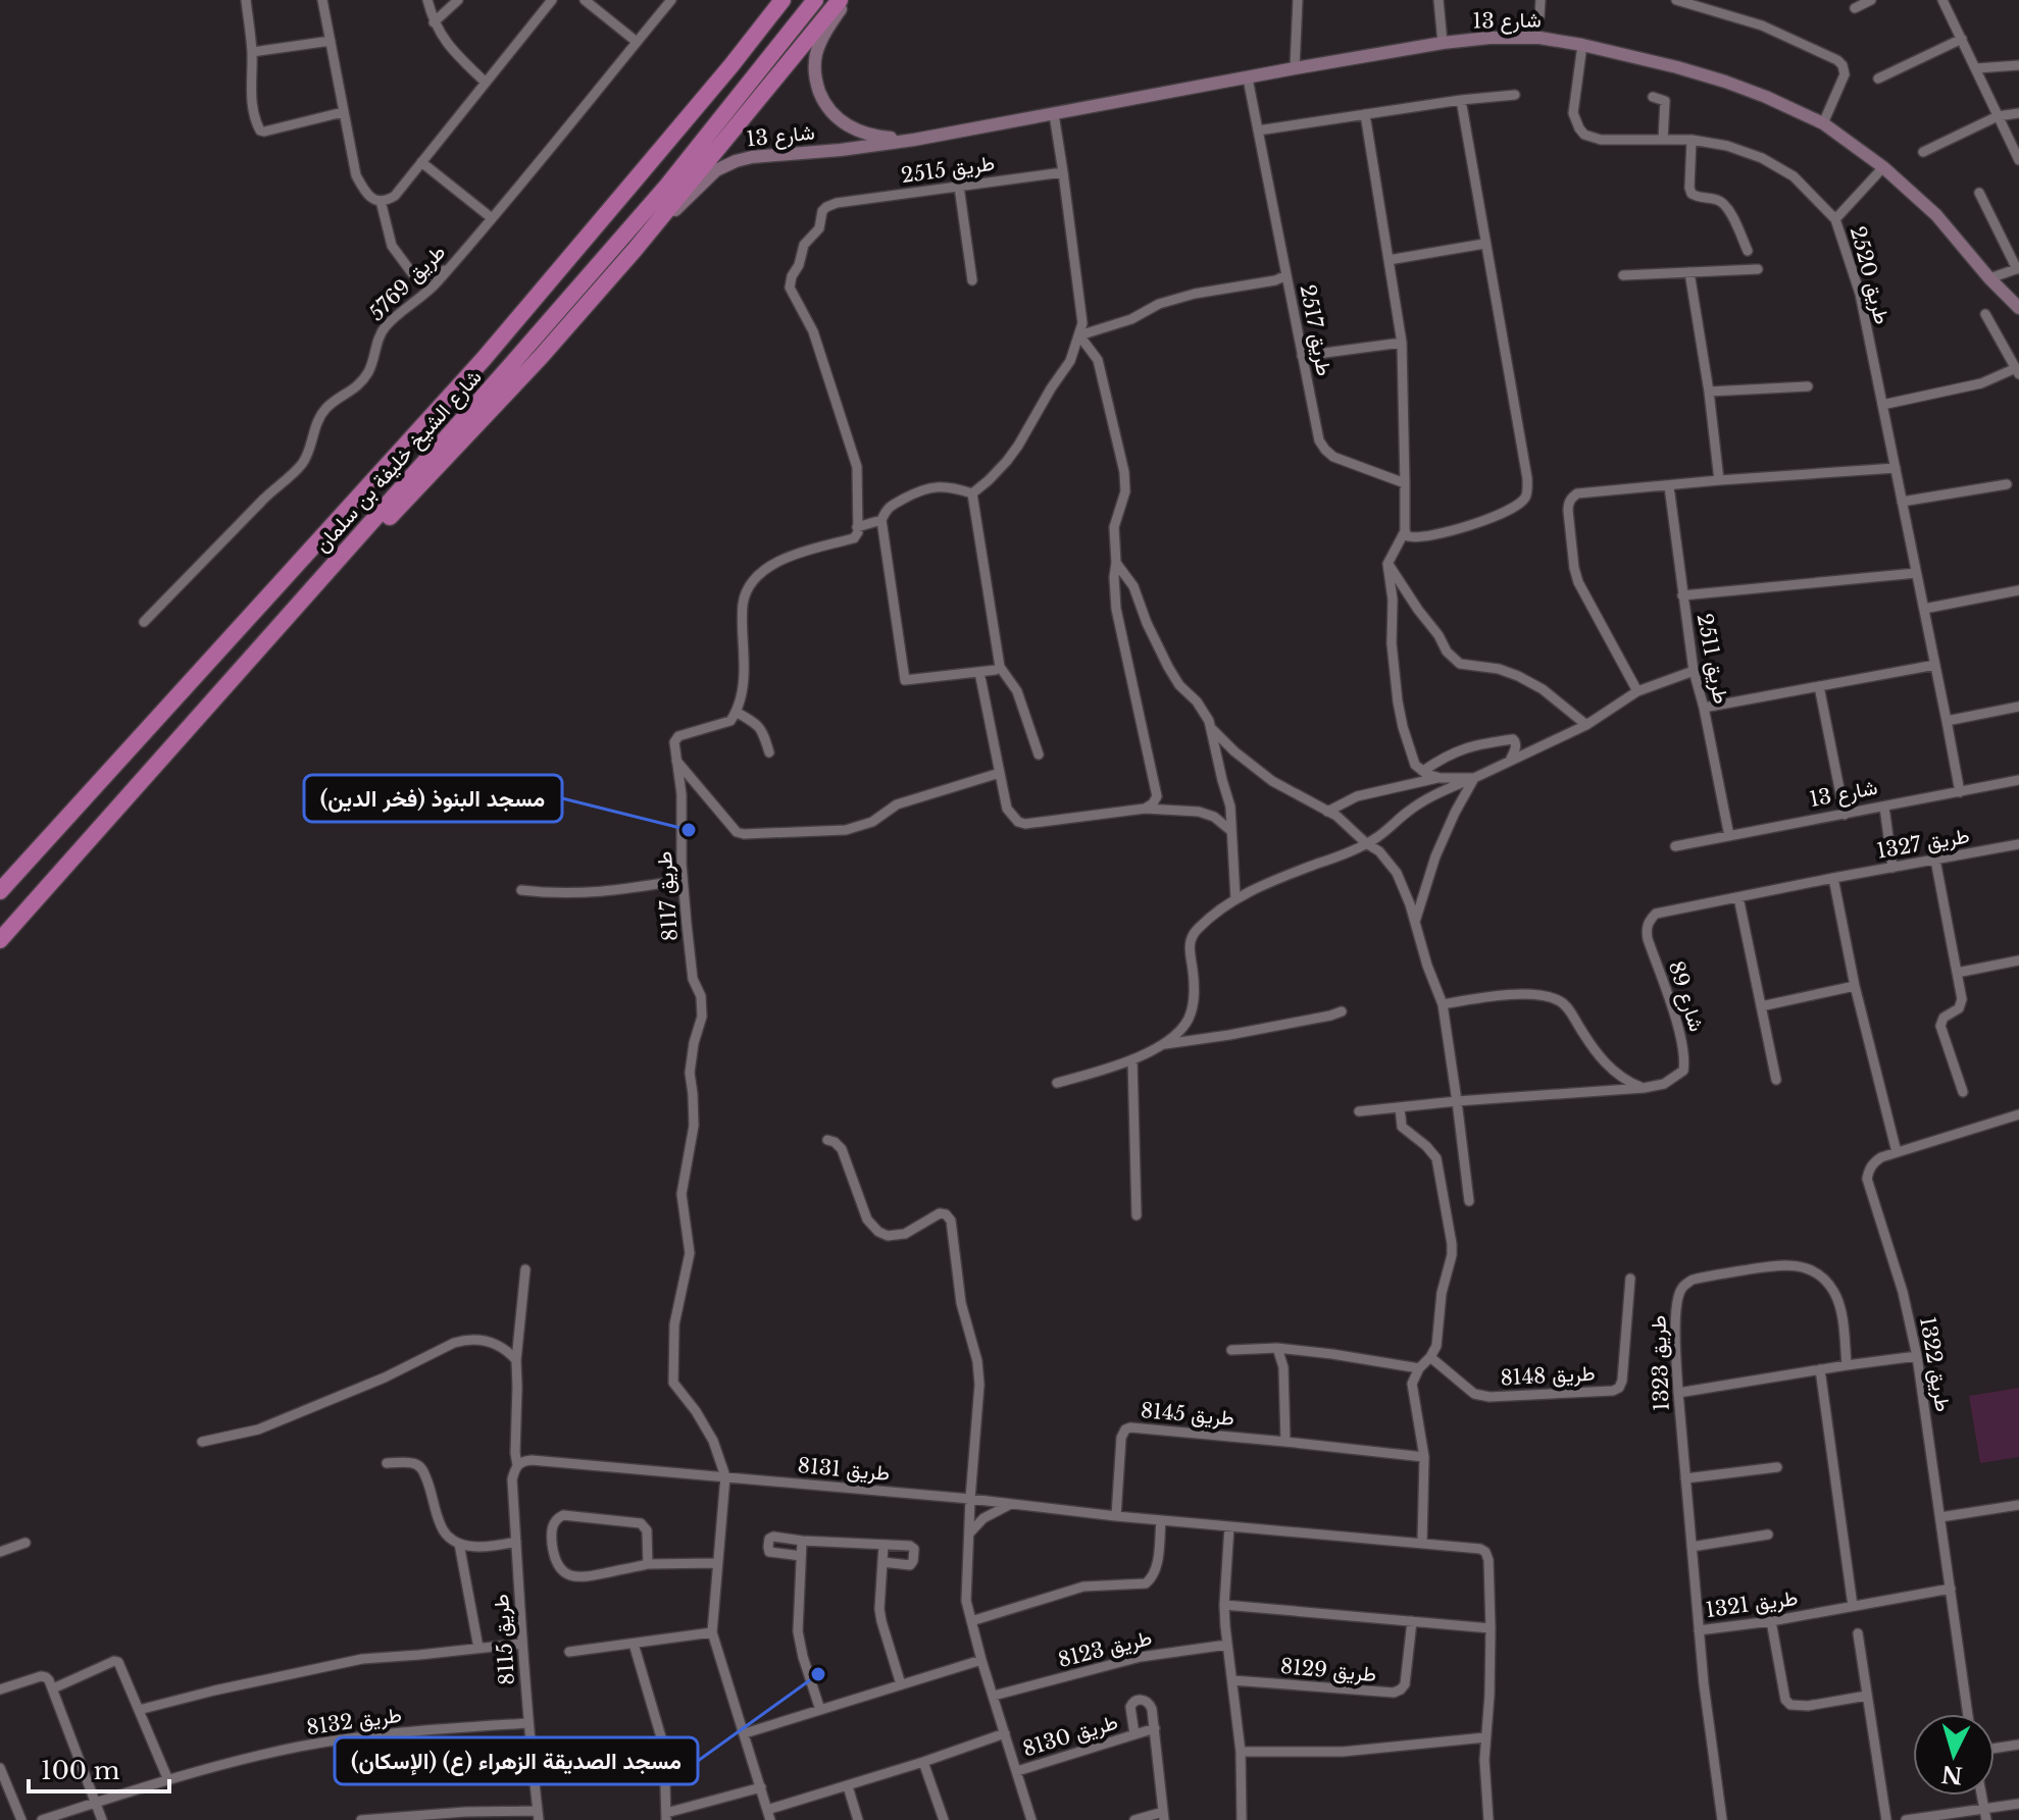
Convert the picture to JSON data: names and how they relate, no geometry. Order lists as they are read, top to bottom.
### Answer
{
  "streets": {
    "highway": ["شارع الشيخ خليفة بن سلمان"],
    "street": [
      "شارع 13",
      "طريق 2515",
      "طريق 2520",
      "طريق 5769",
      "طريق 2517",
      "طريق 2511",
      "طريق 1327",
      "طريق 8117",
      "شارع 89",
      "طريق 1323",
      "طريق 1322",
      "طريق 8148",
      "طريق 8145",
      "طريق 8131",
      "طريق 1321",
      "طريق 8115",
      "طريق 8123",
      "طريق 8129",
      "طريق 8132",
      "طريق 8130"
    ]
  },
  "crossings": [
    ["شارع 13", "طريق 2520"],
    ["شارع 13", "طريق 2517"],
    ["شارع 13", "طريق 2511"],
    ["طريق 1327", "شارع 89"],
    ["طريق 8117", "طريق 8131"],
    ["طريق 1323", "طريق 1321"],
    ["طريق 1322", "طريق 1321"],
    ["طريق 8145", "طريق 8131"],
    ["طريق 8131", "طريق 8115"],
    ["طريق 8115", "طريق 8132"]
  ],
  "places": ["مسجد البنوذ (فخر الدين)", "مسجد الصديقة الزهراء (ع) (الإسكان)"],
  "scale_bar": "100 m",
  "north": "bottom"
}
